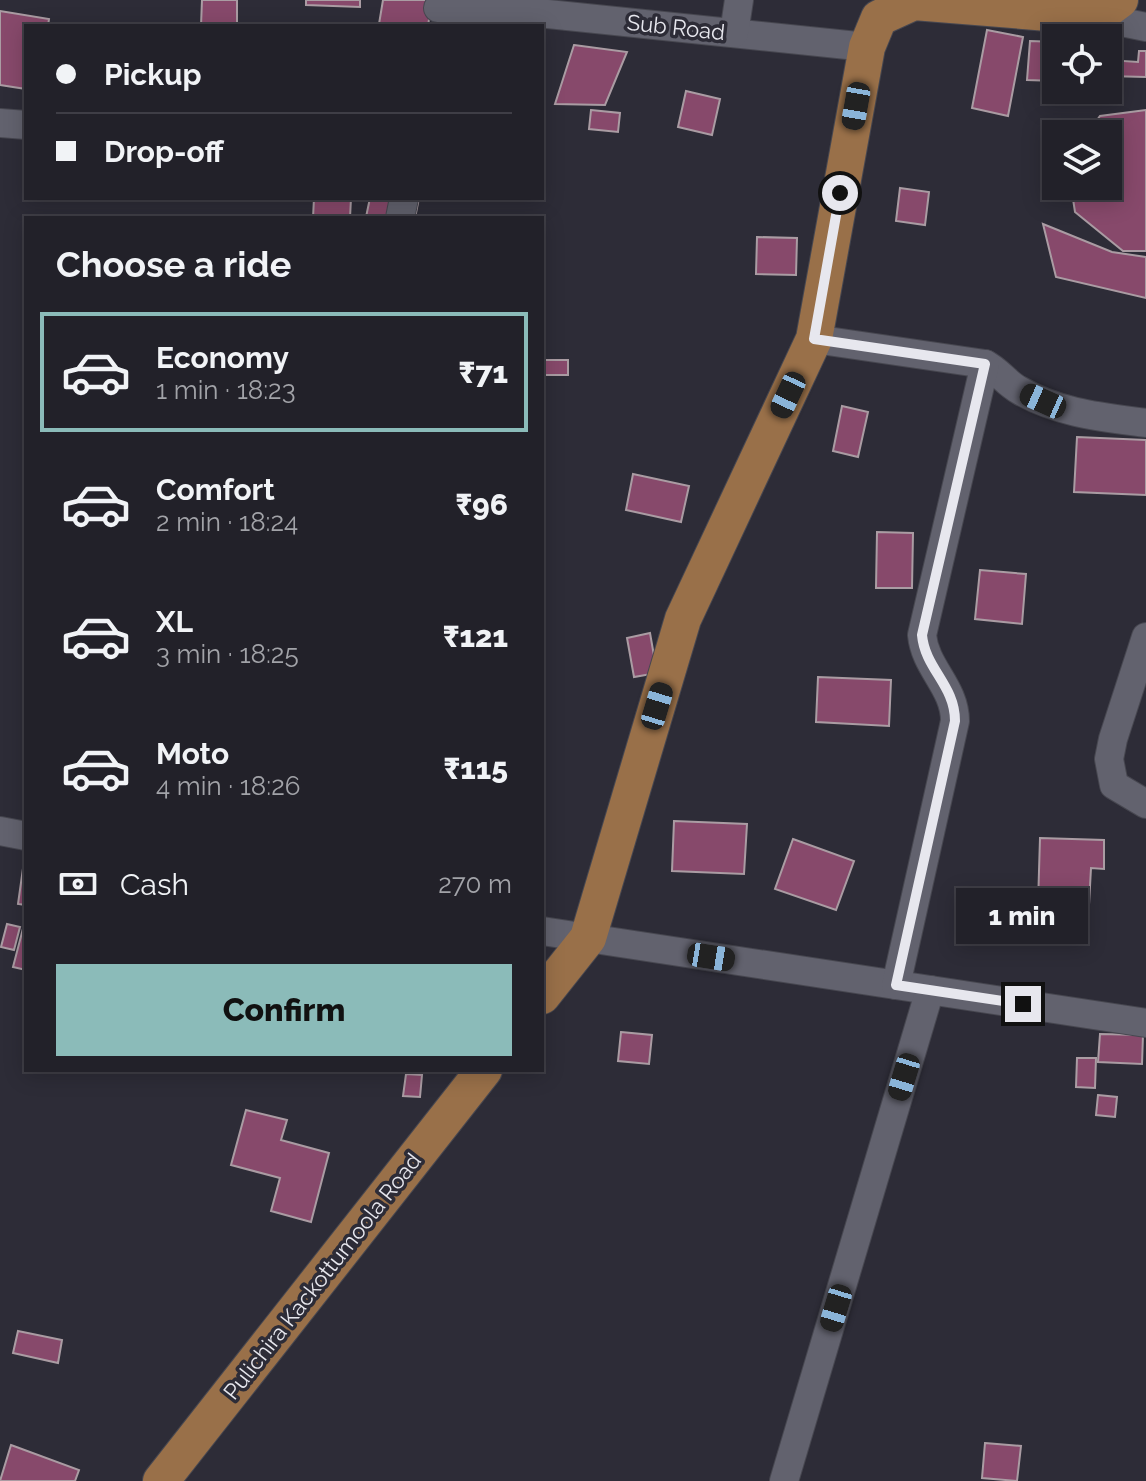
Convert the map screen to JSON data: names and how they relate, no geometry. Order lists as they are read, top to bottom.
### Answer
{
  "streets": {
    "main road": ["Pulichira Kackottumoola Road"],
    "street": ["Sub Road"]
  },
  "page": {
    "banner": ["Pickup", "Drop-off"],
    "heading": "Choose a ride",
    "list": [
      {
        "name": "Economy",
        "note": "1 min · 18:23",
        "value": "₹71"
      },
      {
        "name": "Comfort",
        "note": "2 min · 18:24",
        "value": "₹96"
      },
      {
        "name": "XL",
        "note": "3 min · 18:25",
        "value": "₹121"
      },
      {
        "name": "Moto",
        "note": "4 min · 18:26",
        "value": "₹115"
      }
    ],
    "pay": ["Cash", "270 m"],
    "bubble": "1 min",
    "buttons": "Confirm"
  }
}
